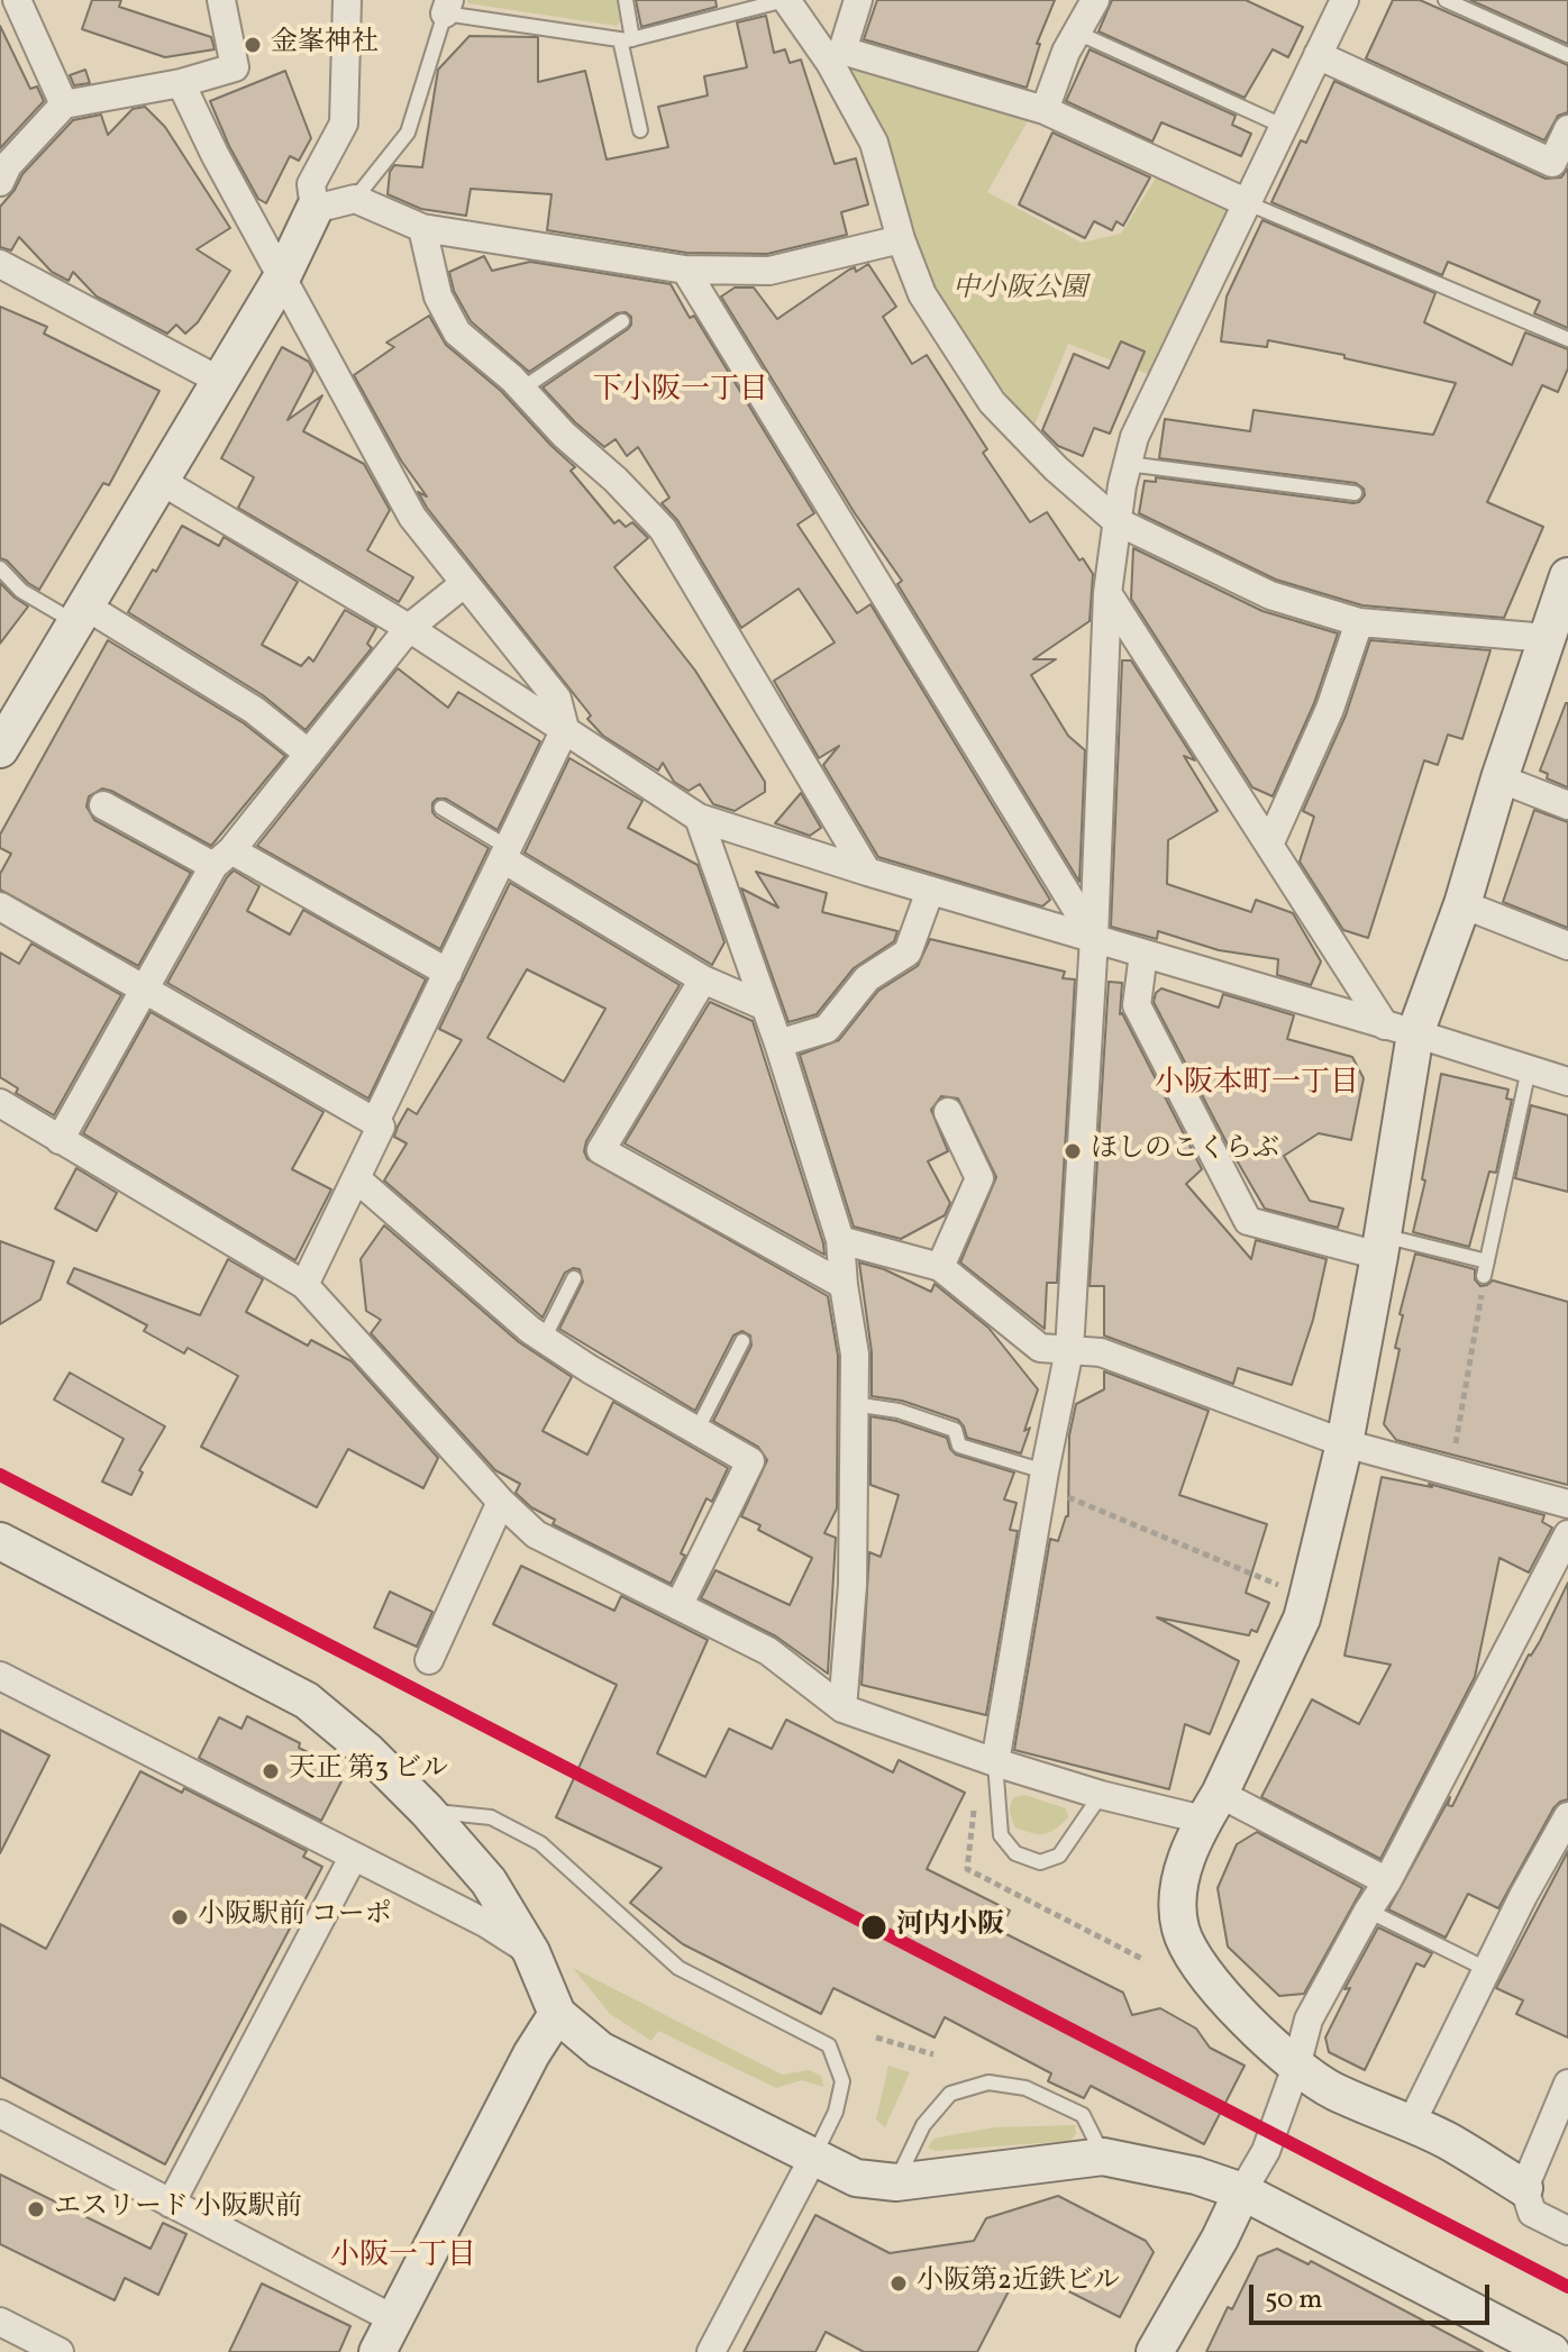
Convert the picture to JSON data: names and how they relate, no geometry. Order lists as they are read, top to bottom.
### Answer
{
  "districts": ["下小阪一丁目", "小阪本町一丁目", "小阪一丁目"],
  "parks": ["中小阪公園"],
  "places": [
    "金峯神社",
    "ほしのこくらぶ",
    "天正 第3 ビル",
    "小阪駅前 コーポ",
    "河内小阪",
    "エスリード 小阪駅前",
    "小阪第2近鉄ビル"
  ],
  "scale_bar": "50 m"
}
